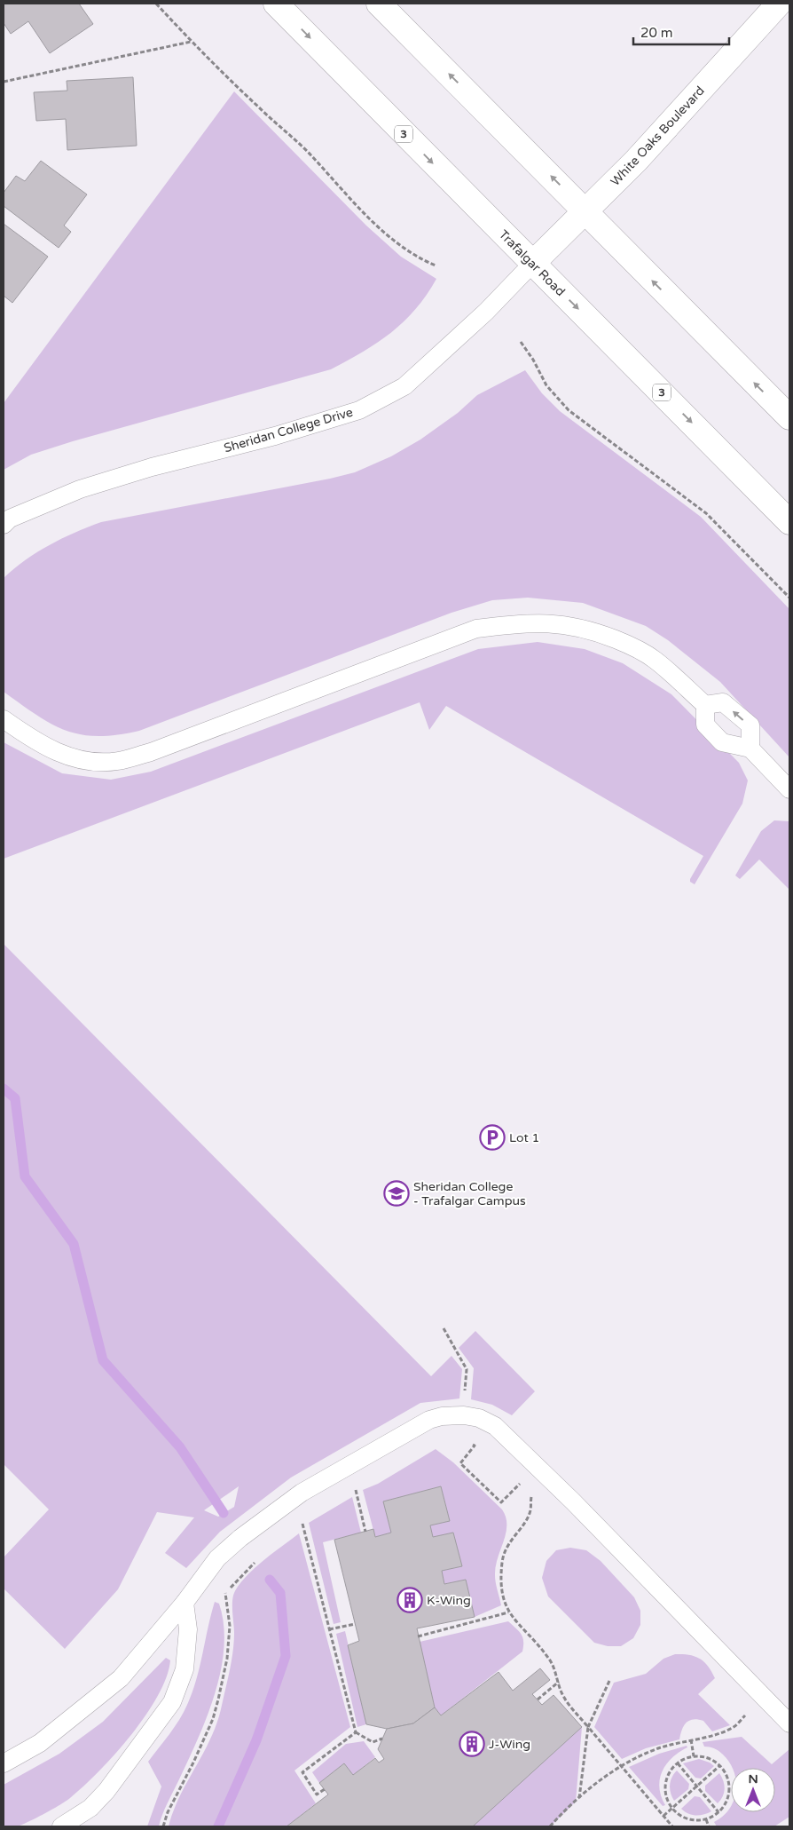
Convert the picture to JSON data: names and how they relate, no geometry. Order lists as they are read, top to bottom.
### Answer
{
  "streets": {
    "main road": ["3", "White Oaks Boulevard", "Trafalgar Road"],
    "lane": ["Sheridan College Drive"]
  },
  "crossings": [
    ["White Oaks Boulevard", "Trafalgar Road"],
    ["White Oaks Boulevard", "Sheridan College Drive"],
    ["Trafalgar Road", "Sheridan College Drive"]
  ],
  "places": {
    "parking": ["Lot 1"],
    "school or university": ["Sheridan College - Trafalgar Campus"],
    "building": ["K-Wing", "J-Wing"]
  },
  "scale_bar": "20 m",
  "north": "top"
}
